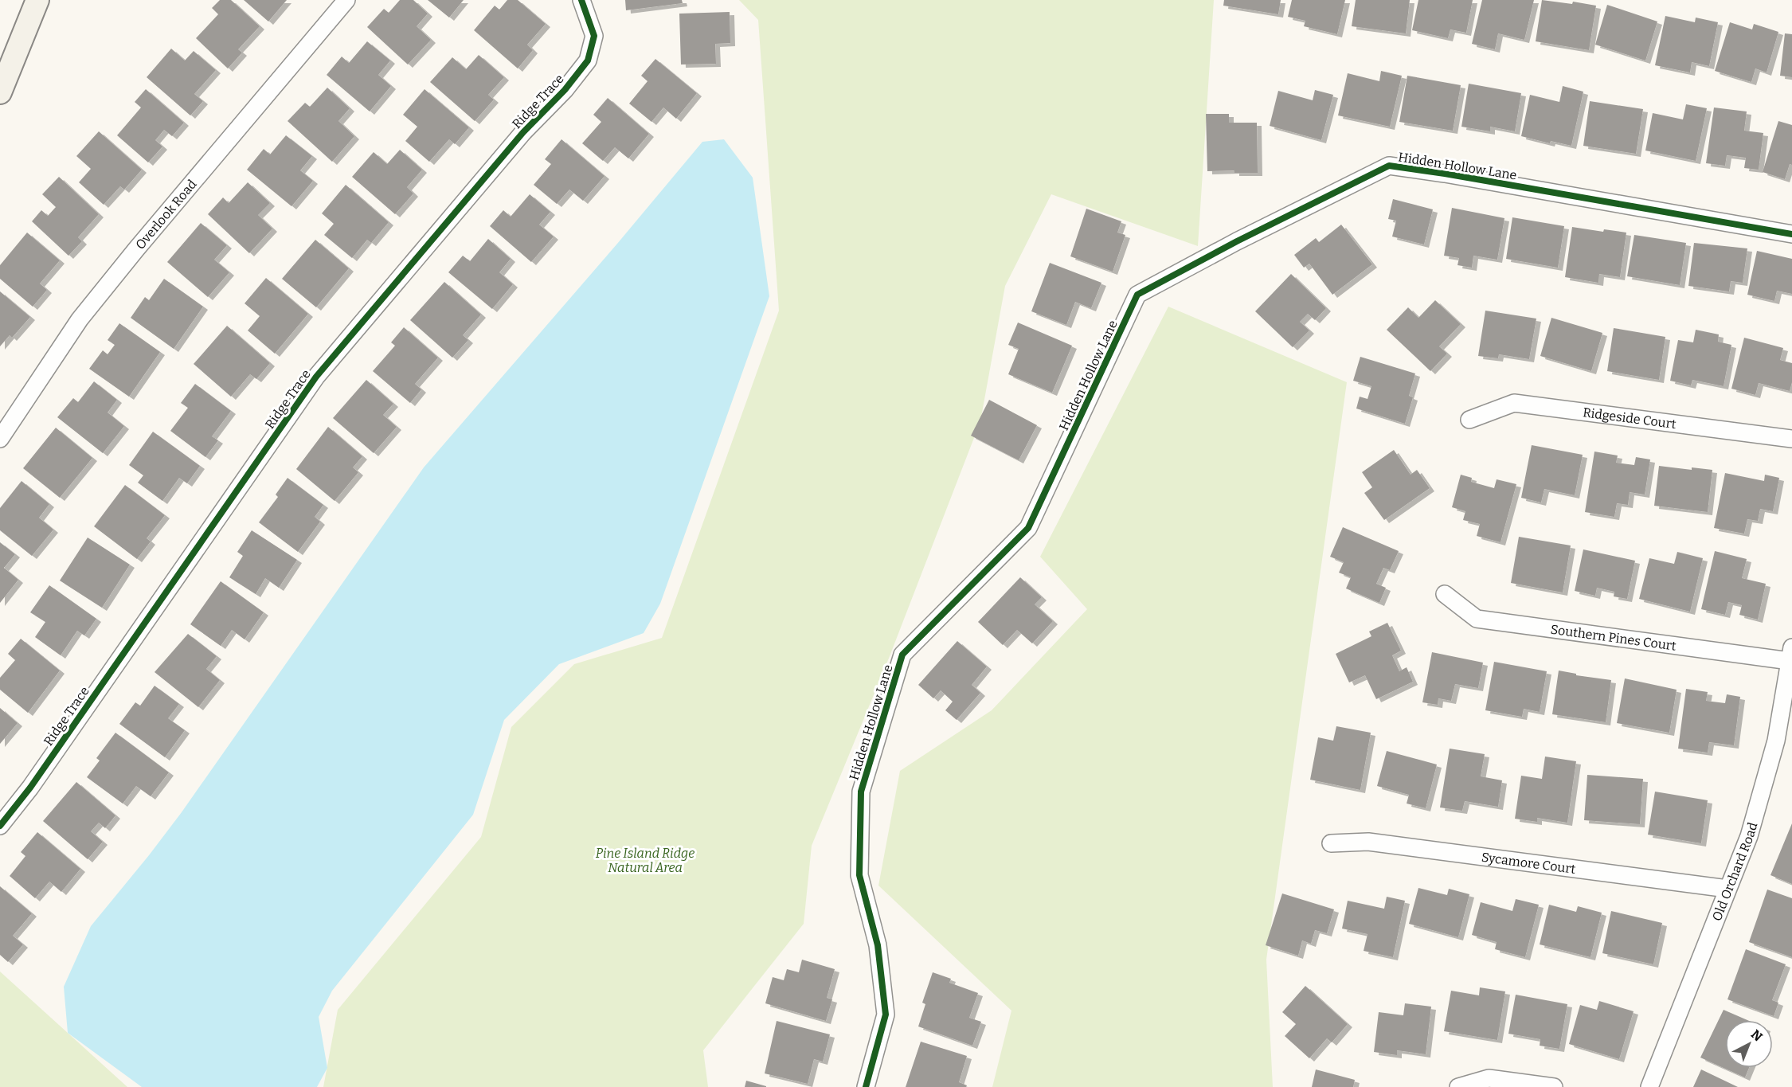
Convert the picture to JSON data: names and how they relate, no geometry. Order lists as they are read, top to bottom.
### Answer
{
  "streets": {
    "street": [
      "Ridge Trace",
      "Hidden Hollow Lane",
      "Overlook Road",
      "Ridgeside Court",
      "Southern Pines Court",
      "Sycamore Court",
      "Old Orchard Road"
    ]
  },
  "crossings": [
    ["Southern Pines Court", "Old Orchard Road"],
    ["Sycamore Court", "Old Orchard Road"]
  ],
  "parks": ["Pine Island Ridge Natural Area"],
  "north": "top right"
}
